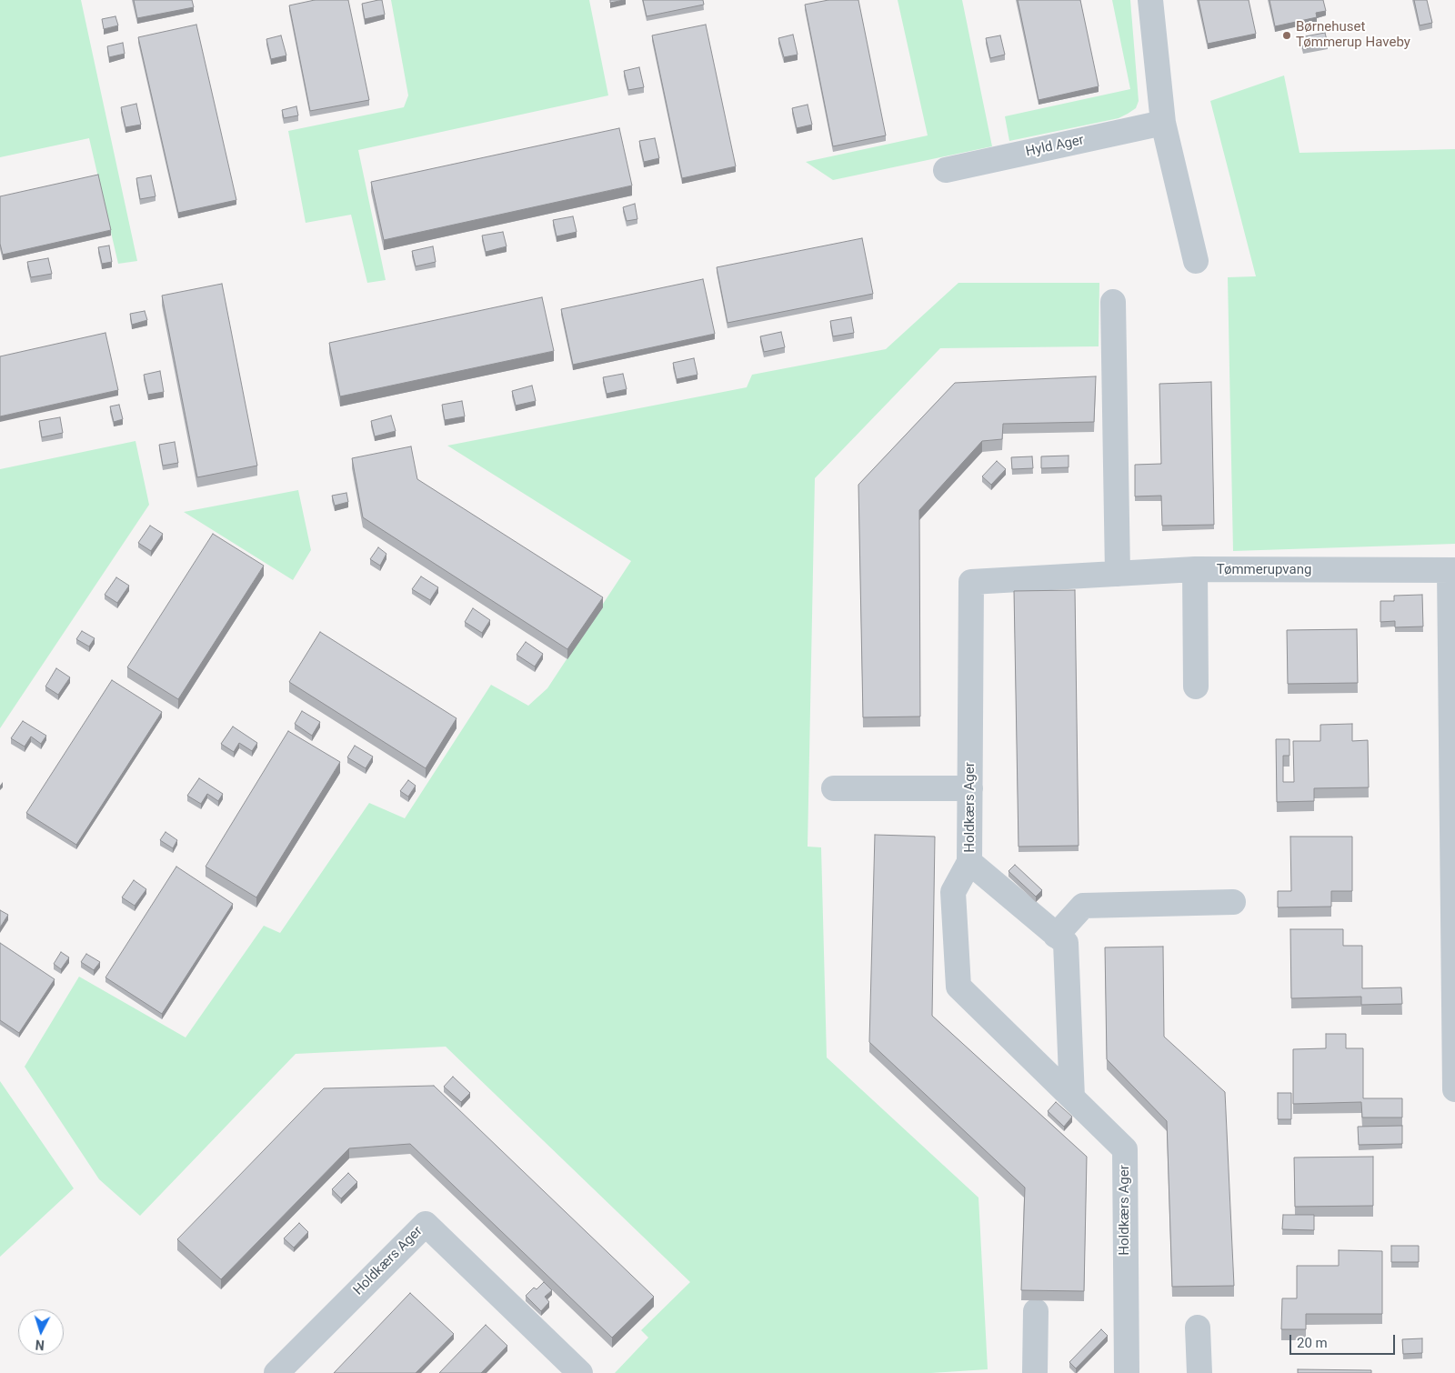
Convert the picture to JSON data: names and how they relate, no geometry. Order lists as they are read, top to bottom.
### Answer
{
  "streets": {
    "street": ["Hyld Ager", "Tømmerupvang", "Holdkærs Ager"]
  },
  "crossings": [
    ["Tømmerupvang", "Holdkærs Ager"]
  ],
  "places": ["Børnehuset Tømmerup Haveby"],
  "scale_bar": "20 m",
  "north": "bottom"
}
